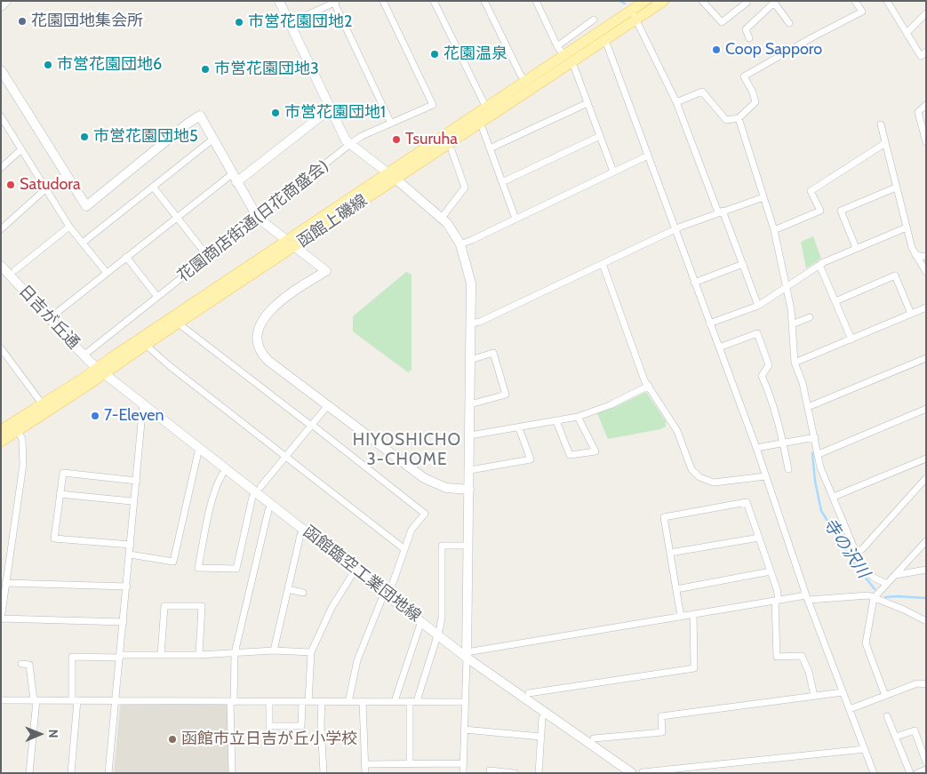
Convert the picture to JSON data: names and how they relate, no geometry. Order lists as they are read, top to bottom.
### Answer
{
  "streets": {
    "main road": ["函館上磯線"],
    "street": ["花園商店街通(日花商盛会)", "日吉が丘通", "函館臨空工業団地線"]
  },
  "crossings": [
    ["花園商店街通(日花商盛会)", "日吉が丘通"],
    ["函館上磯線", "日吉が丘通"],
    ["函館上磯線", "函館臨空工業団地線"],
    ["日吉が丘通", "函館臨空工業団地線"]
  ],
  "districts": ["HIYOSHICHO 3-CHOME"],
  "water": ["寺の沢川"],
  "places": [
    "花園団地集会所",
    "市営花園団地2",
    "Coop Sapporo",
    "花園温泉",
    "市営花園団地6",
    "市営花園団地3",
    "市営花園団地1",
    "市営花園団地5",
    "Tsuruha",
    "Satudora",
    "7-Eleven",
    "函館市立日吉が丘小学校"
  ],
  "north": "right"
}
